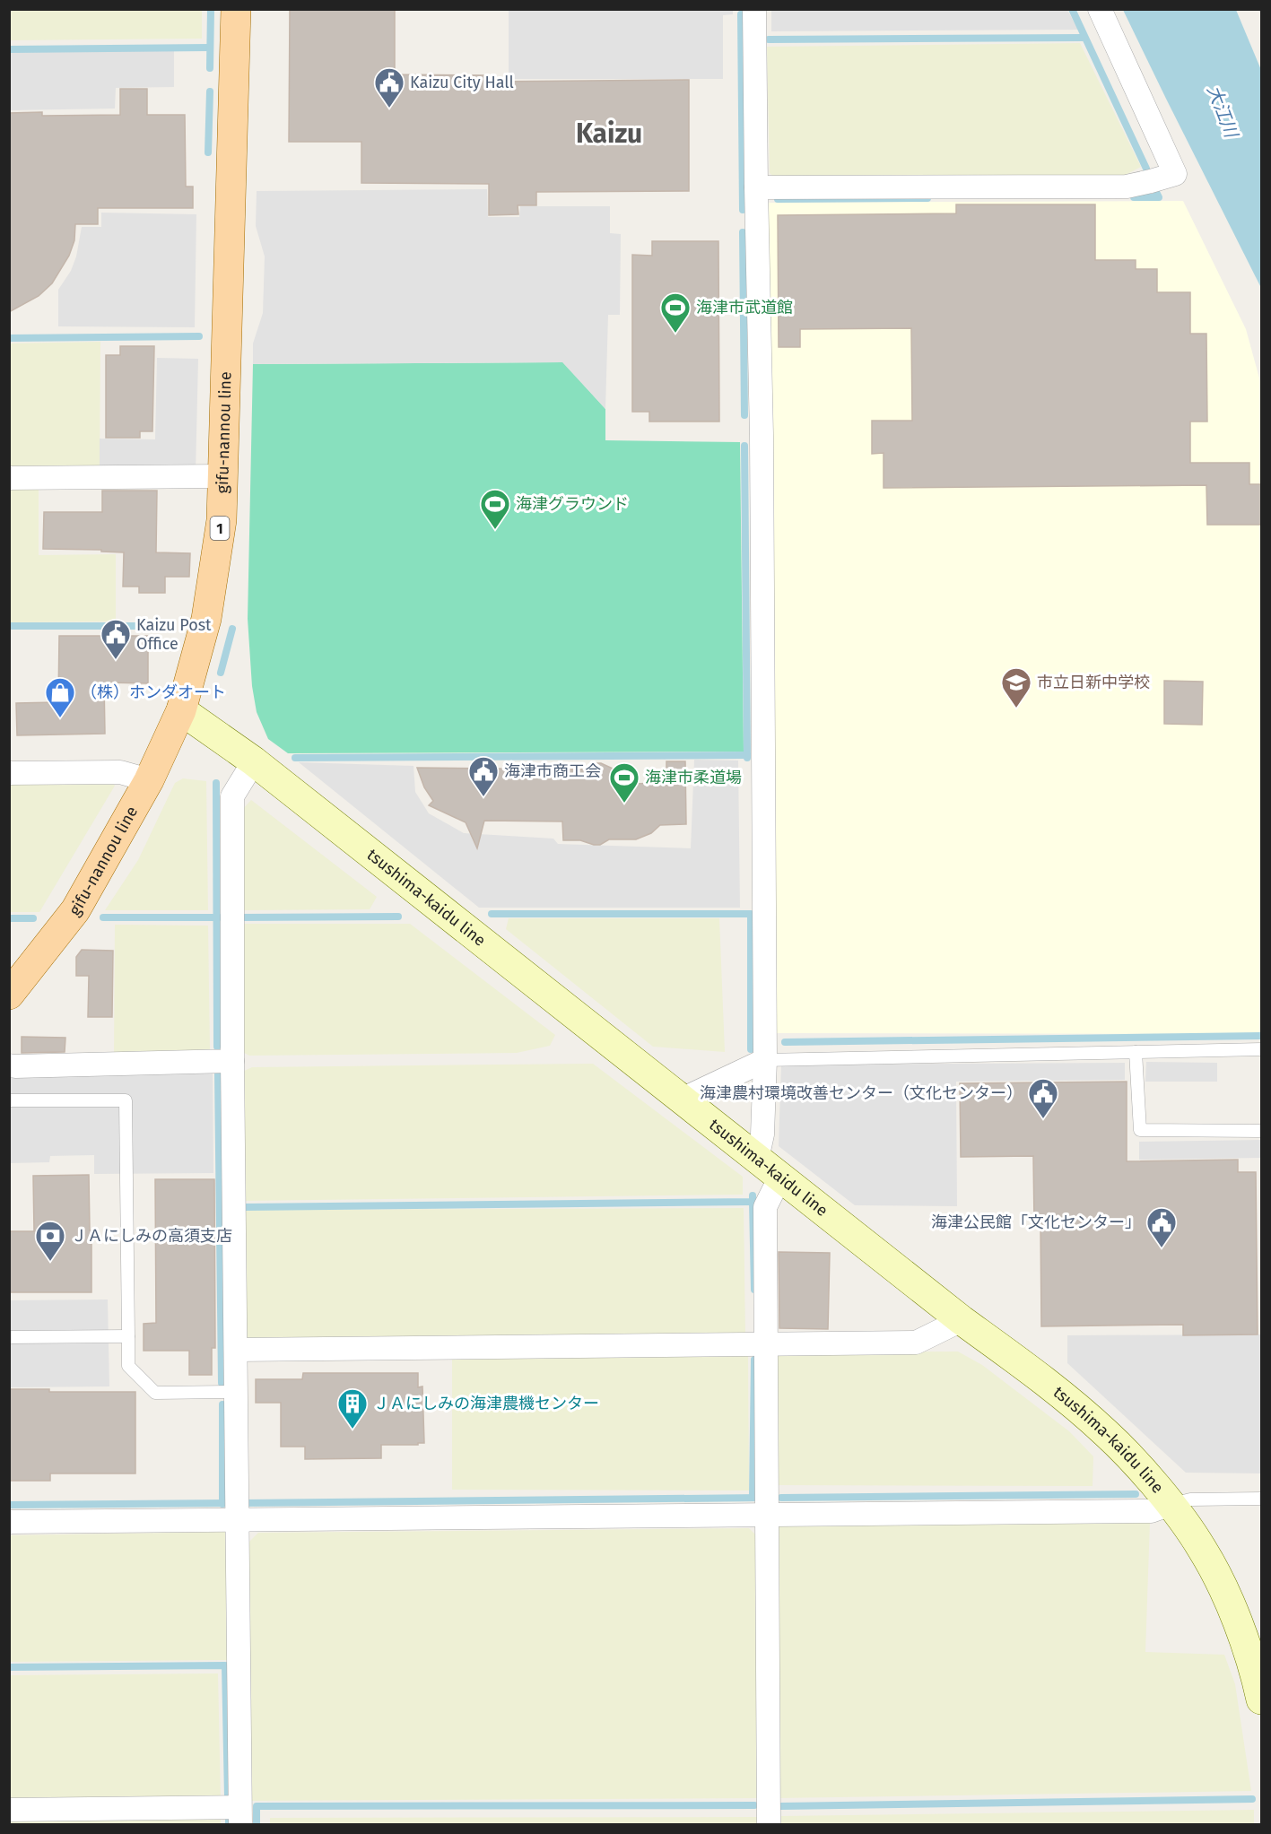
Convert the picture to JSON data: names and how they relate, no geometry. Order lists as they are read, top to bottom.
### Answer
{
  "streets": {
    "main road": ["gifu-nannou line", "1", "tsushima-kaidu line"]
  },
  "crossings": [
    ["gifu-nannou line", "tsushima-kaidu line"]
  ],
  "districts": ["Kaizu"],
  "water": ["大江川"],
  "places": {
    "public building": [
      "Kaizu City Hall",
      "Kaizu Post Office",
      "海津市商工会",
      "海津農村環境改善センター（文化センター）",
      "海津公民館「文化センター」"
    ],
    "sports": ["海津市武道館", "海津グラウンド", "海津市柔道場"],
    "school or university": ["市立日新中学校"],
    "shop": ["（株）ホンダオート"],
    "bank": ["ＪＡにしみの高須支店"],
    "building": ["ＪＡにしみの海津農機センター"]
  }
}
